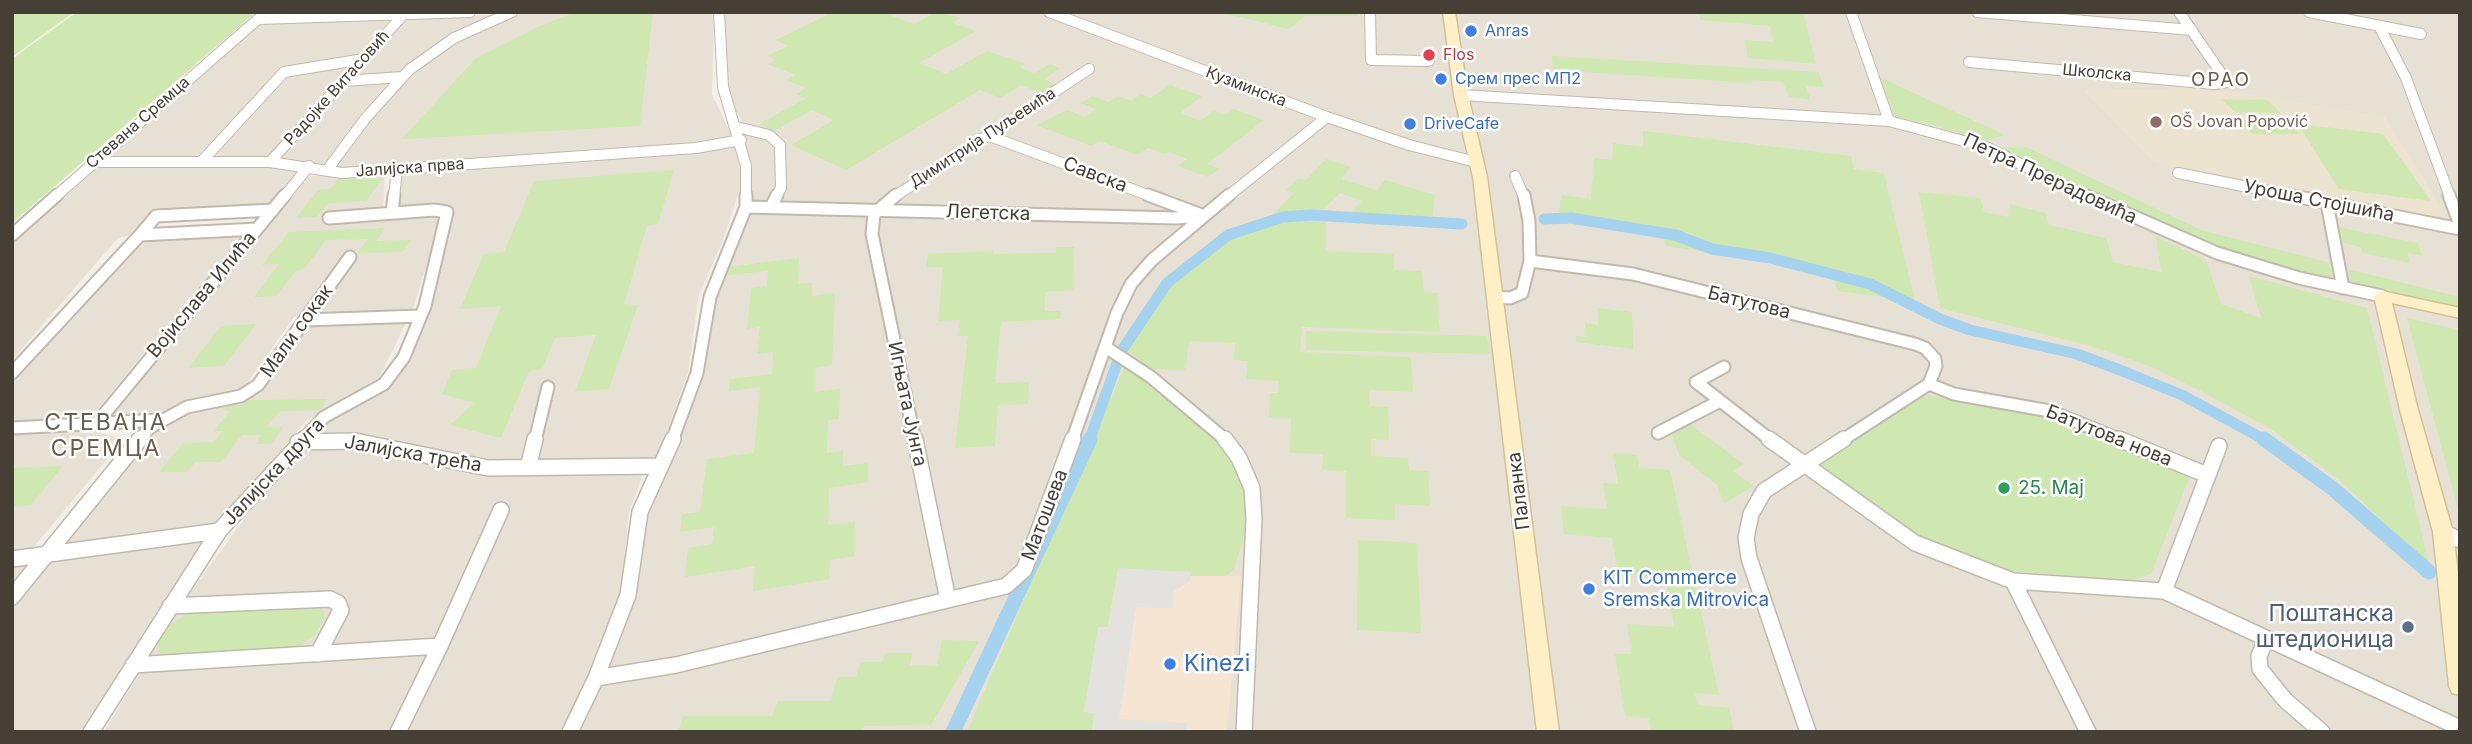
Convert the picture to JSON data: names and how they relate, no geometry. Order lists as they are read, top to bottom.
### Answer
{
  "streets": {
    "main road": ["Петра Прерадовића", "Паланка"],
    "street": [
      "Школска",
      "Кузминска",
      "Радојке Витасовић",
      "Стевана Сремца",
      "Димитрија Пуљевића",
      "Јалијска прва",
      "Савска",
      "Уроша Стојшића",
      "Легетска",
      "Војислава Илића",
      "Батутова",
      "Мали сокак",
      "Игњата Јунга",
      "Батутова нова",
      "Јалијска трећа",
      "Јалијска друга",
      "Матошева"
    ]
  },
  "crossings": [
    ["Кузминска", "Паланка"],
    ["Кузминска", "Матошева"],
    ["Димитрија Пуљевића", "Савска"],
    ["Димитрија Пуљевића", "Легетска"],
    ["Димитрија Пуљевића", "Игњата Јунга"],
    ["Савска", "Легетска"],
    ["Савска", "Матошева"],
    ["Петра Прерадовића", "Паланка"],
    ["Легетска", "Игњата Јунга"],
    ["Легетска", "Матошева"],
    ["Батутова", "Батутова нова"],
    ["Игњата Јунга", "Матошева"],
    ["Јалијска трећа", "Јалијска друга"]
  ],
  "districts": ["ОРАО", "СТЕВАНА СРЕМЦА"],
  "places": [
    "Anras",
    "Flos",
    "Срем прес МП2",
    "OŠ Jovan Popović",
    "DriveCafe",
    "25. Maj",
    "KIT Commerce Sremska Mitrovica",
    "Поштанска штедионица",
    "Kinezi"
  ]
}
